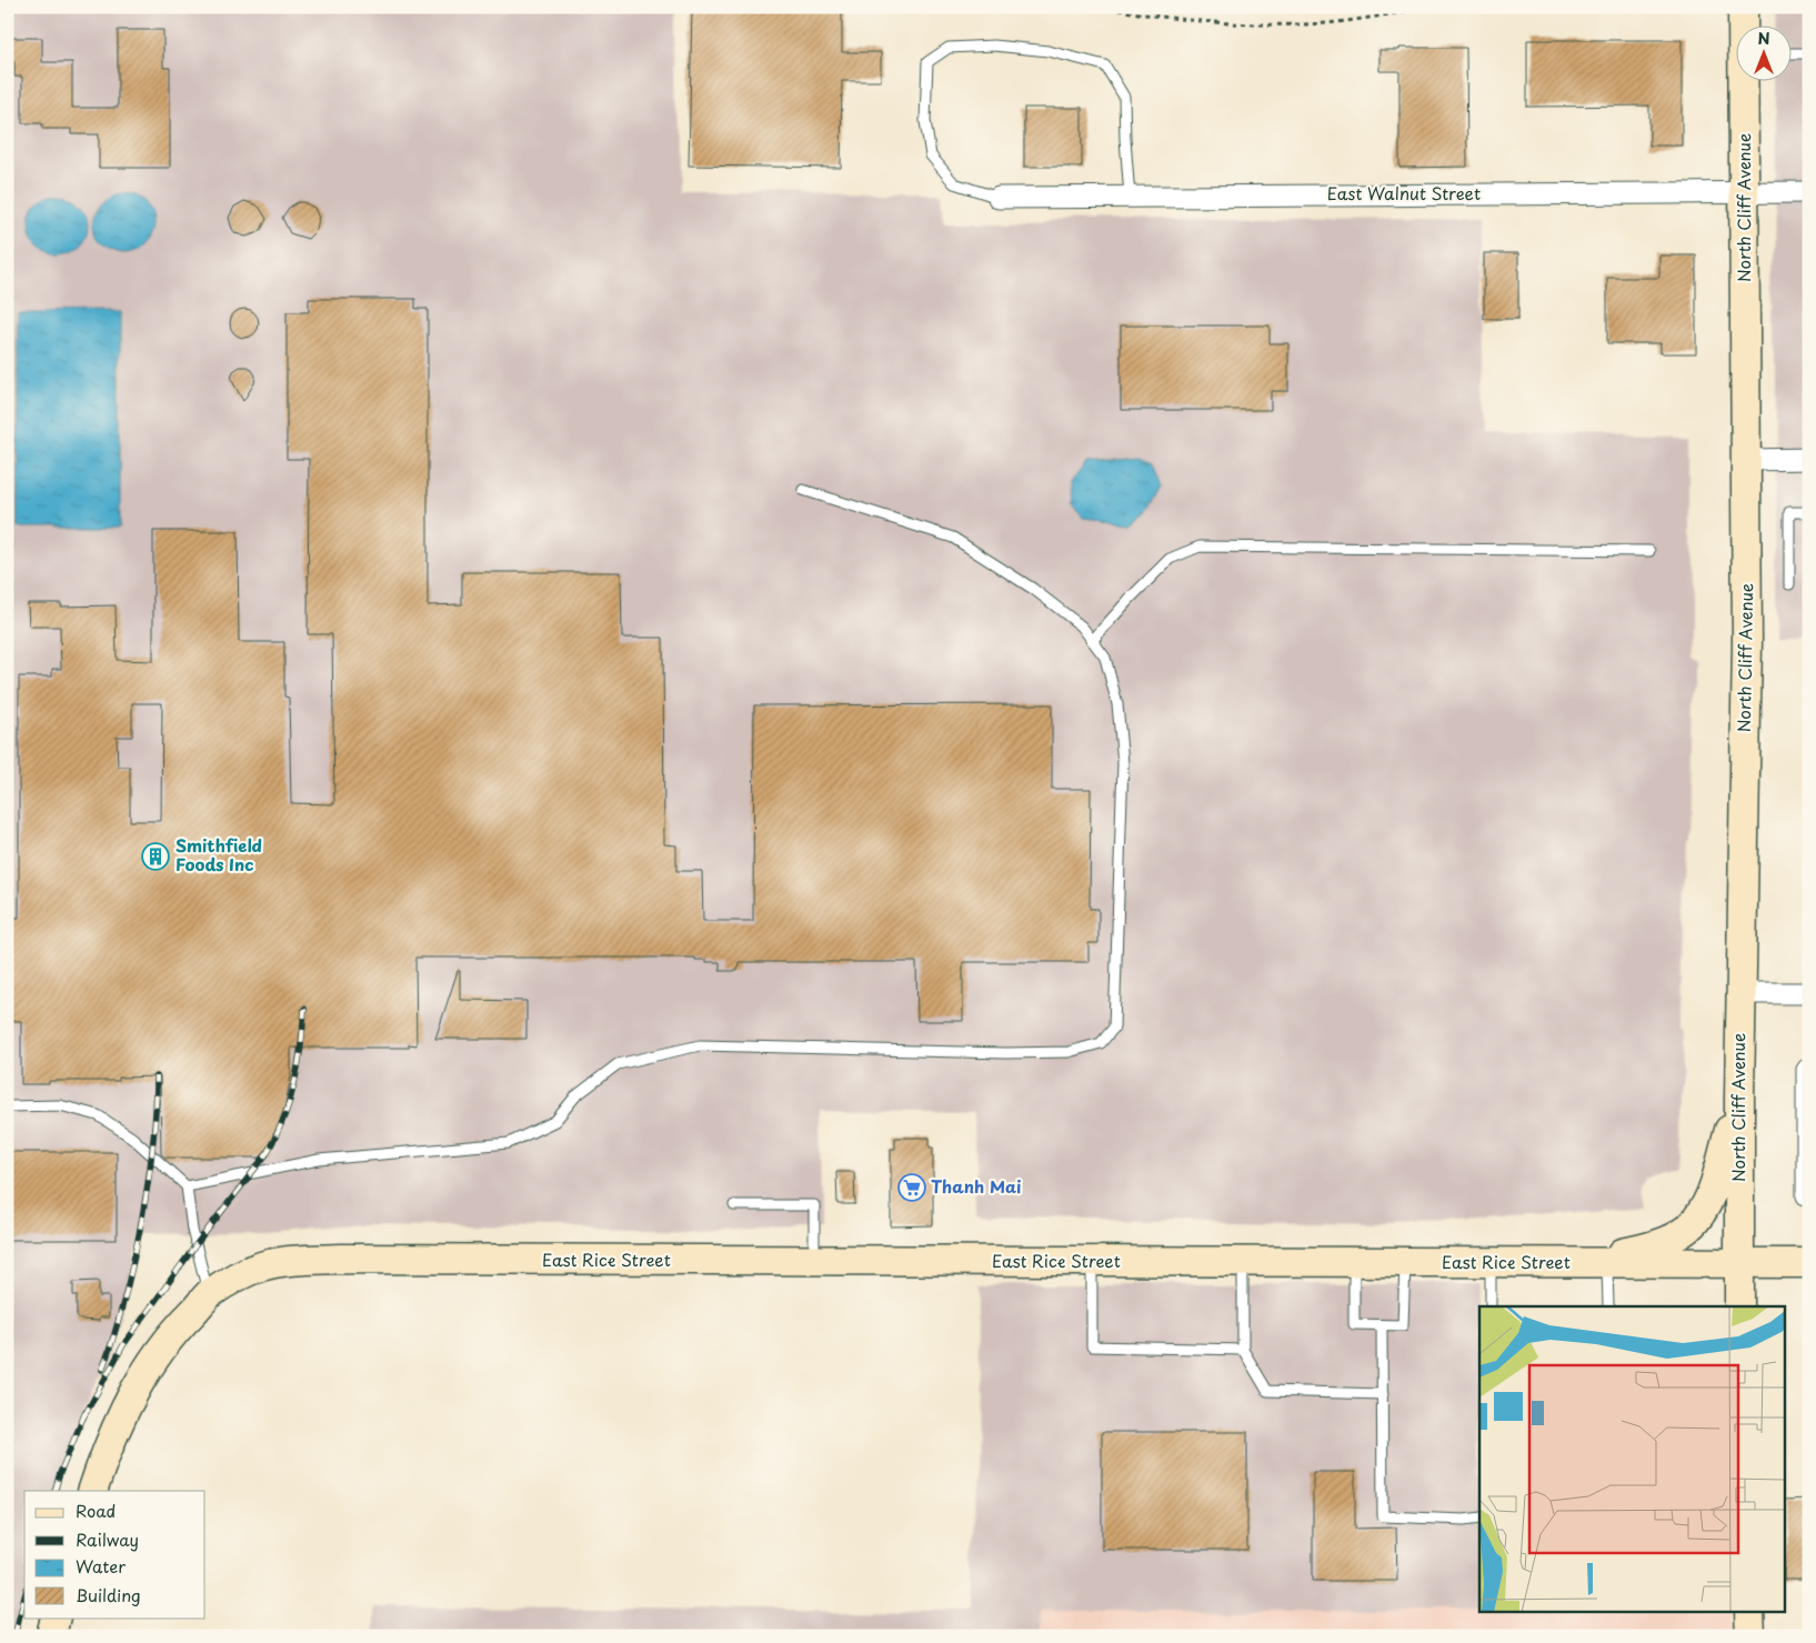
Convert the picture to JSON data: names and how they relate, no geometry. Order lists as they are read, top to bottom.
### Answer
{
  "streets": {
    "street": ["East Walnut Street", "North Cliff Avenue", "East Rice Street"]
  },
  "crossings": [
    ["East Walnut Street", "North Cliff Avenue"],
    ["North Cliff Avenue", "East Rice Street"]
  ],
  "places": {
    "building": ["Smithfield Foods Inc"],
    "supermarket": ["Thanh Mai"]
  },
  "legend": [
    "Road",
    "Railway",
    "Water",
    "Building"
  ],
  "north": "top"
}
